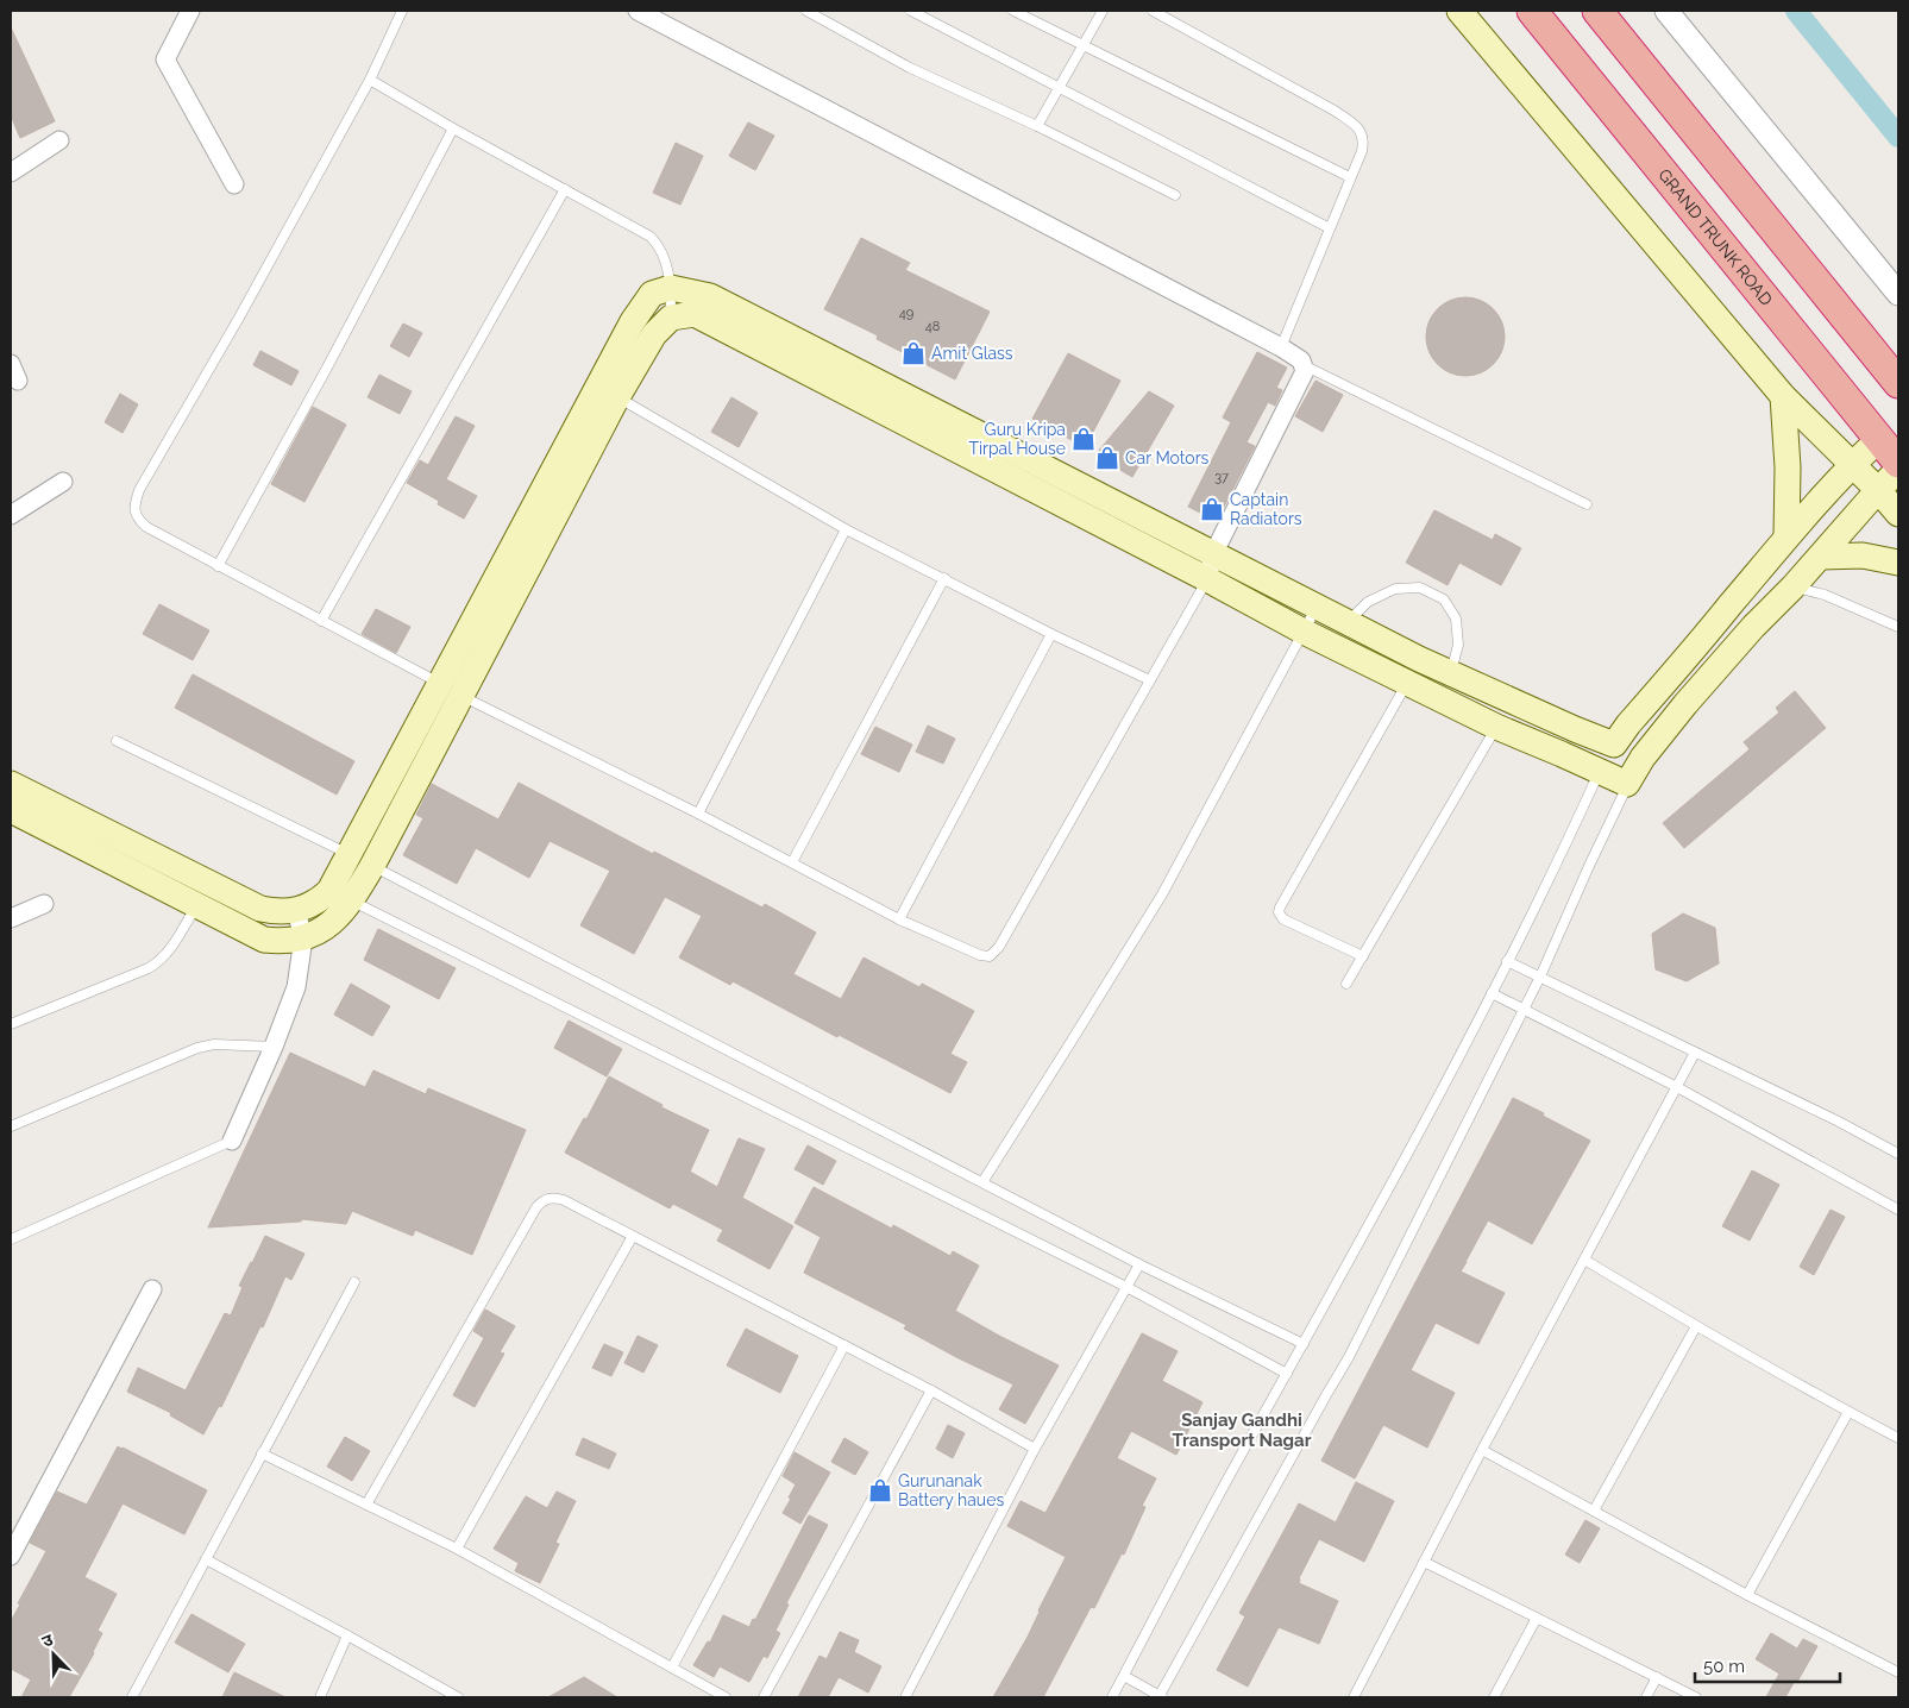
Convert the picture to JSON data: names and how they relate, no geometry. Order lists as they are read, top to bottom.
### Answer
{
  "streets": {
    "highway": ["GRAND TRUNK ROAD"]
  },
  "districts": ["Sanjay Gandhi Transport Nagar"],
  "places": {
    "shop": [
      "Amit Glass",
      "Guru Kripa Tirpal House",
      "Car Motors",
      "Captain Radiators",
      "Gurunanak Battery haues"
    ]
  },
  "house_numbers": ["49", "48", "37"],
  "scale_bar": "50 m",
  "north": "top left"
}
